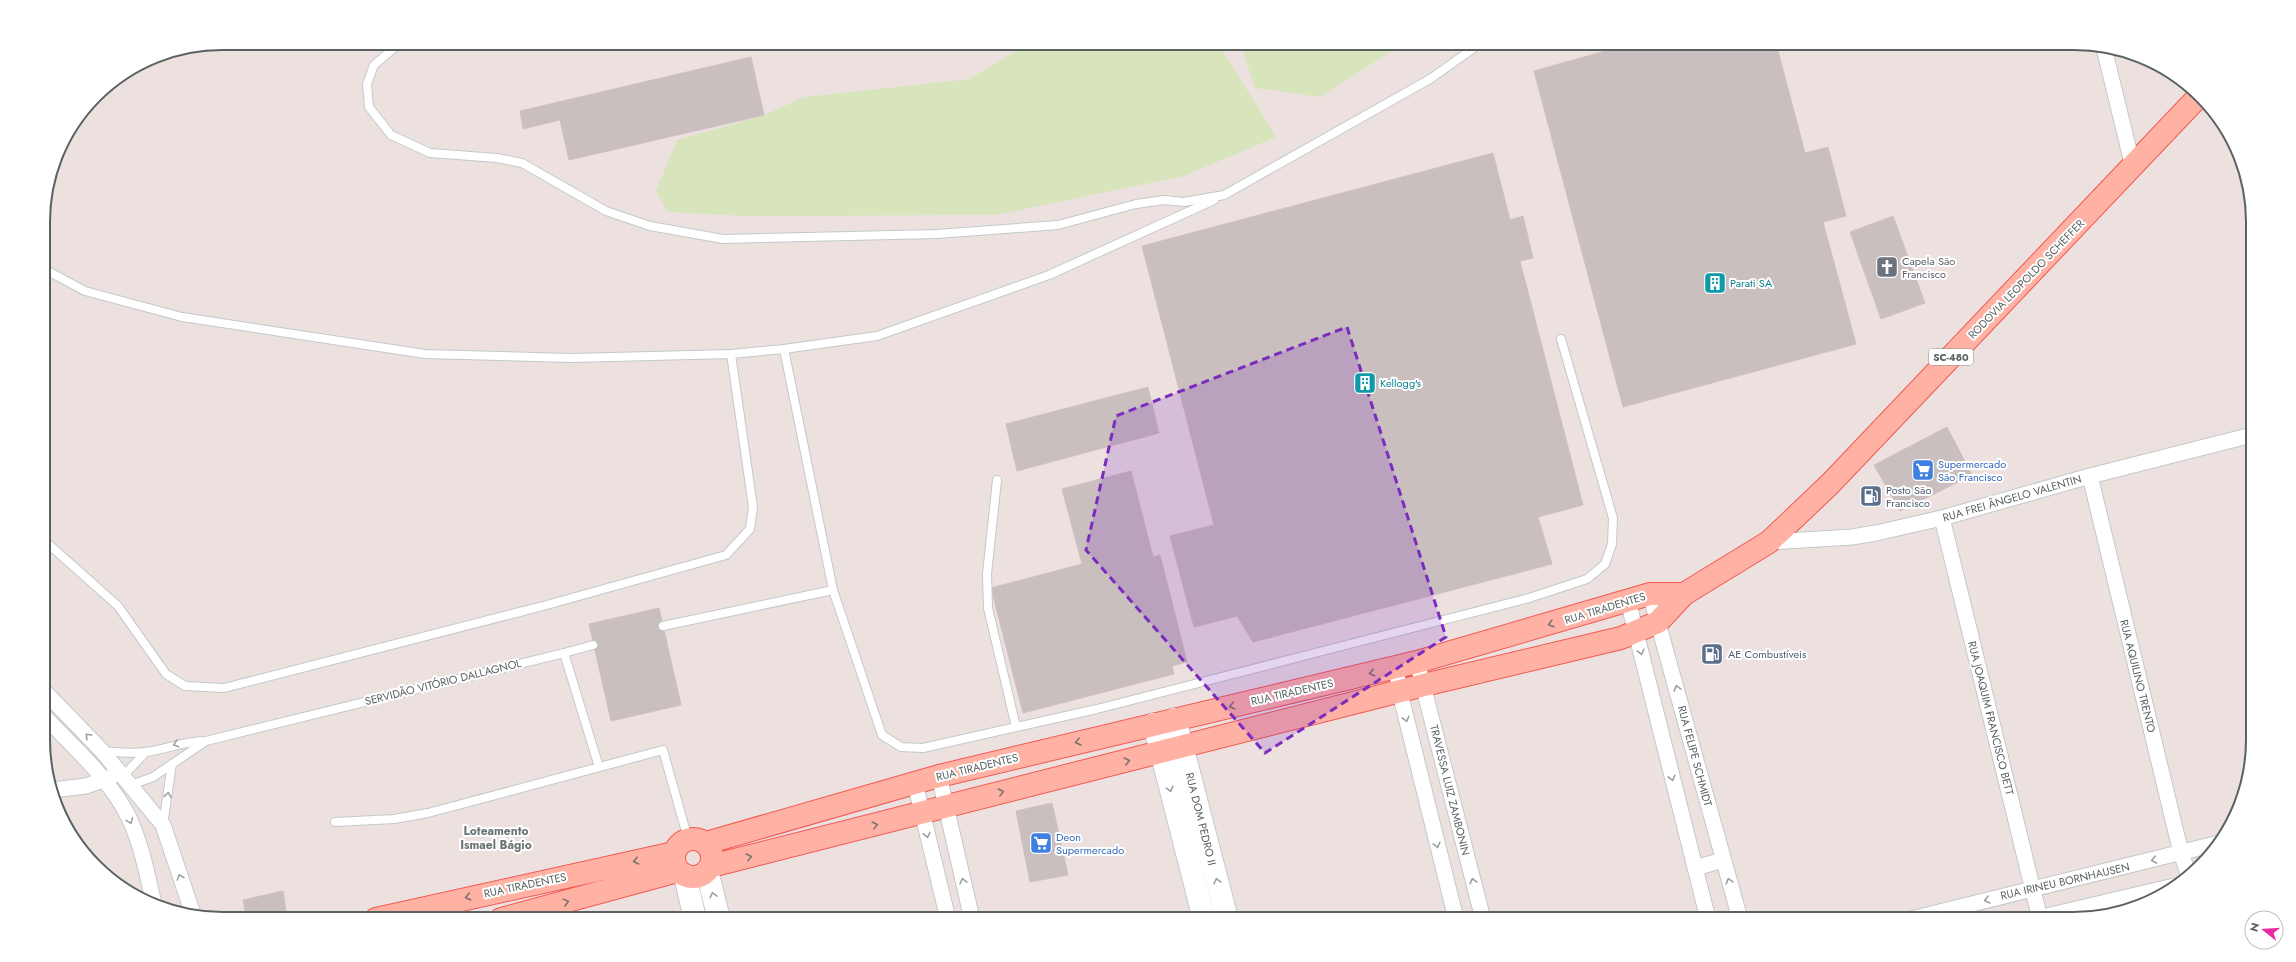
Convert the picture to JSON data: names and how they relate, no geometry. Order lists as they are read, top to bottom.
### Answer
{
  "streets": {
    "main road": ["RODOVIA LEOPOLDO SCHEFFER", "SC-480", "RUA TIRADENTES"],
    "street": [
      "RUA FREI ÂNGELO VALENTIN",
      "RUA AQUILINO TRENTO",
      "RUA JOAQUIM FRANCISCO BETT",
      "RUA FELIPE SCHMIDT",
      "TRAVESSA LUIZ ZAMBONIN",
      "RUA DOM PEDRO II",
      "RUA IRINEU BORNHAUSEN"
    ],
    "lane": ["SERVIDÃO VITÓRIO DALLAGNOL"]
  },
  "crossings": [
    ["RODOVIA LEOPOLDO SCHEFFER", "RUA FREI ÂNGELO VALENTIN"],
    ["RODOVIA LEOPOLDO SCHEFFER", "RUA TIRADENTES"],
    ["RUA FREI ÂNGELO VALENTIN", "RUA AQUILINO TRENTO"],
    ["RUA FREI ÂNGELO VALENTIN", "RUA JOAQUIM FRANCISCO BETT"],
    ["RUA TIRADENTES", "RUA FELIPE SCHMIDT"],
    ["RUA TIRADENTES", "TRAVESSA LUIZ ZAMBONIN"],
    ["RUA TIRADENTES", "RUA DOM PEDRO II"],
    ["RUA AQUILINO TRENTO", "RUA IRINEU BORNHAUSEN"],
    ["RUA JOAQUIM FRANCISCO BETT", "RUA IRINEU BORNHAUSEN"]
  ],
  "districts": ["Loteamento Ismael Bágio"],
  "places": {
    "church": ["Capela São Francisco"],
    "building": ["Parati SA", "Kellogg's"],
    "supermarket": ["Supermercado São Francisco", "Deon Supermercado"],
    "fuel station": ["Posto São Francisco", "AE Combustíveis"]
  },
  "north": "left"
}
